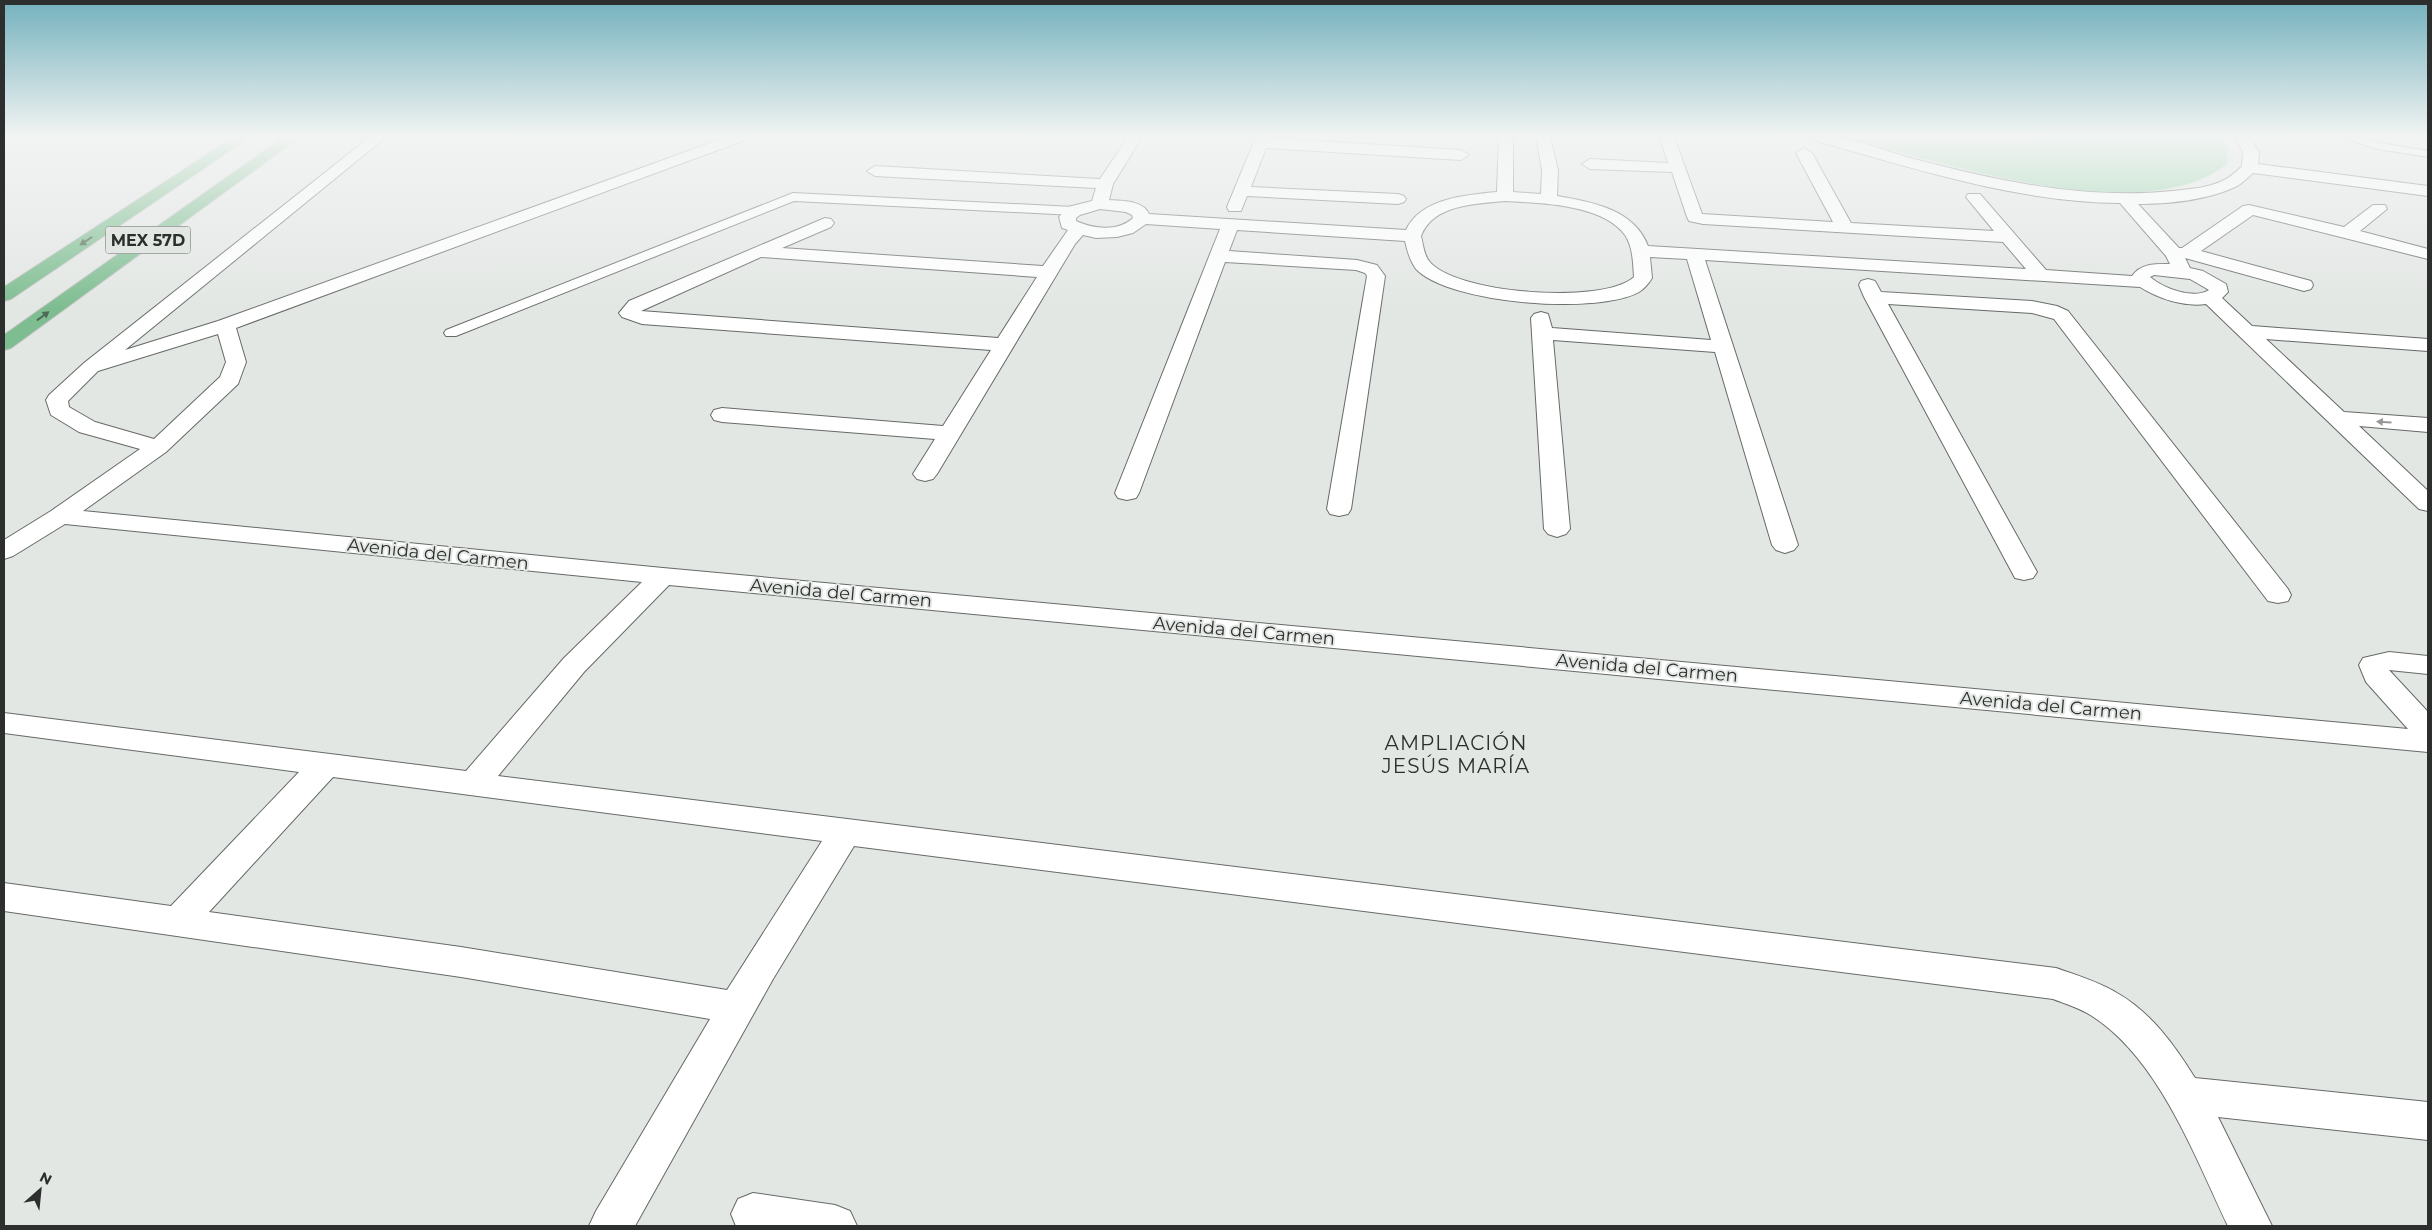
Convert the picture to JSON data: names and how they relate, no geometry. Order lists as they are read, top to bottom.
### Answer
{
  "streets": {
    "highway": ["MEX 57D"],
    "street": ["Avenida del Carmen"]
  },
  "districts": ["AMPLIACIÓN JESÚS MARÍA"],
  "north": "top right"
}
